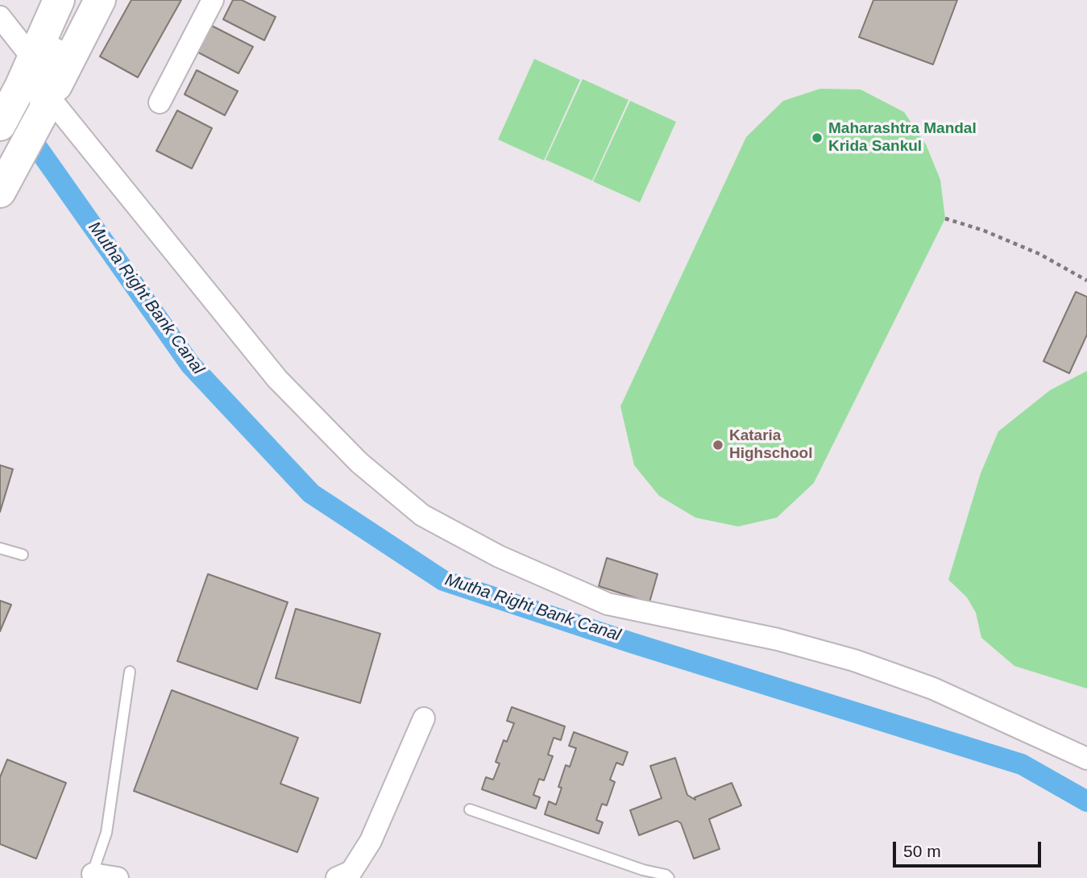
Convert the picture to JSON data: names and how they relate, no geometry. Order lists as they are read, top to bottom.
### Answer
{
  "water": ["Mutha Right Bank Canal"],
  "places": ["Maharashtra Mandal Krida Sankul", "Kataria Highschool"],
  "scale_bar": "50 m"
}
